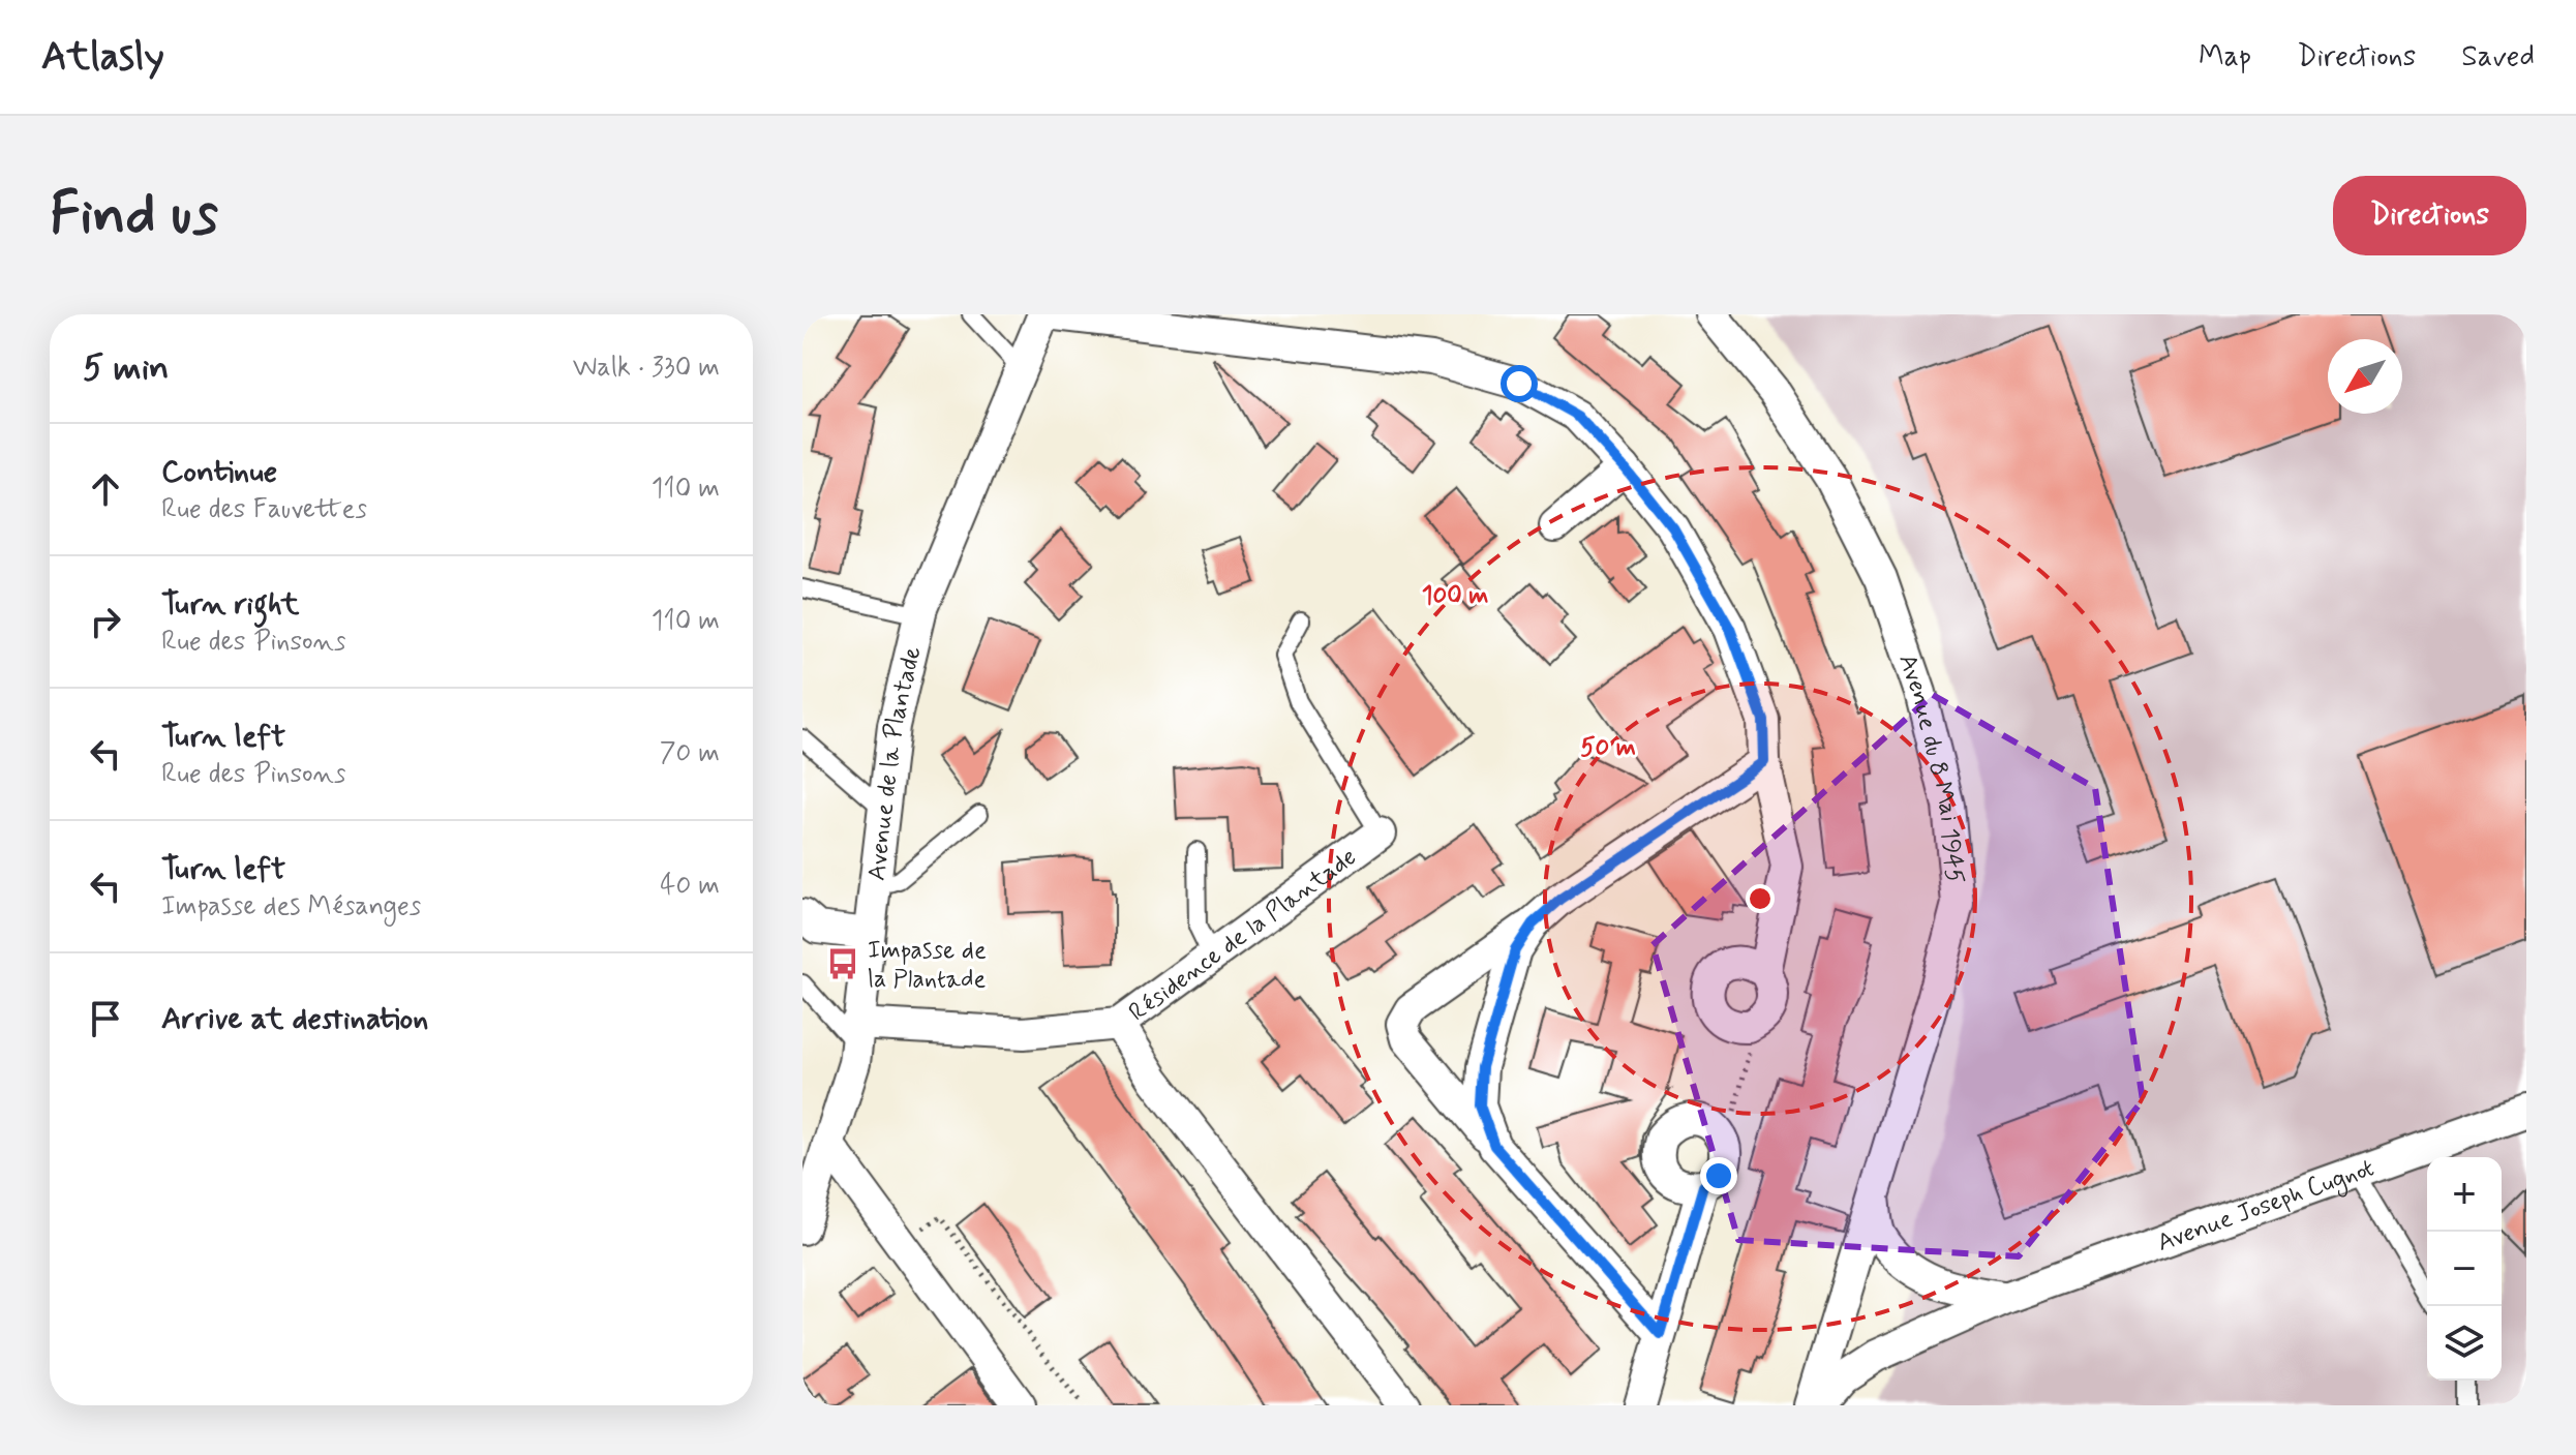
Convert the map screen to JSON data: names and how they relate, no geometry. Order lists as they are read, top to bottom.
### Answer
{
  "streets": {
    "street": [
      "Avenue de la Plantade",
      "Avenue du 8 Mai 1945",
      "Résidence de la Plantade",
      "Avenue Joseph Cugnot"
    ]
  },
  "crossings": [
    ["Avenue de la Plantade", "Résidence de la Plantade"],
    ["Avenue du 8 Mai 1945", "Avenue Joseph Cugnot"]
  ],
  "places": {
    "bus stop": ["Impasse de la Plantade"]
  },
  "north": "bottom left",
  "page": {
    "header": "Atlasly",
    "nav": ["Map", "Directions", "Saved"],
    "buttons": "Directions",
    "title": "Find us",
    "heading": ["5 min", "Walk · 330 m"],
    "list": [
      ["Continue", "Rue des Fauvettes", "110 m"],
      ["Turn right", "Rue des Pinsons", "110 m"],
      ["Turn left", "Rue des Pinsons", "70 m"],
      ["Turn left", "Impasse des Mésanges", "40 m"],
      "Arrive at destination"
    ],
    "map_buttons": ["+", "−"]
  },
  "rings": ["100 m", "50 m"]
}
